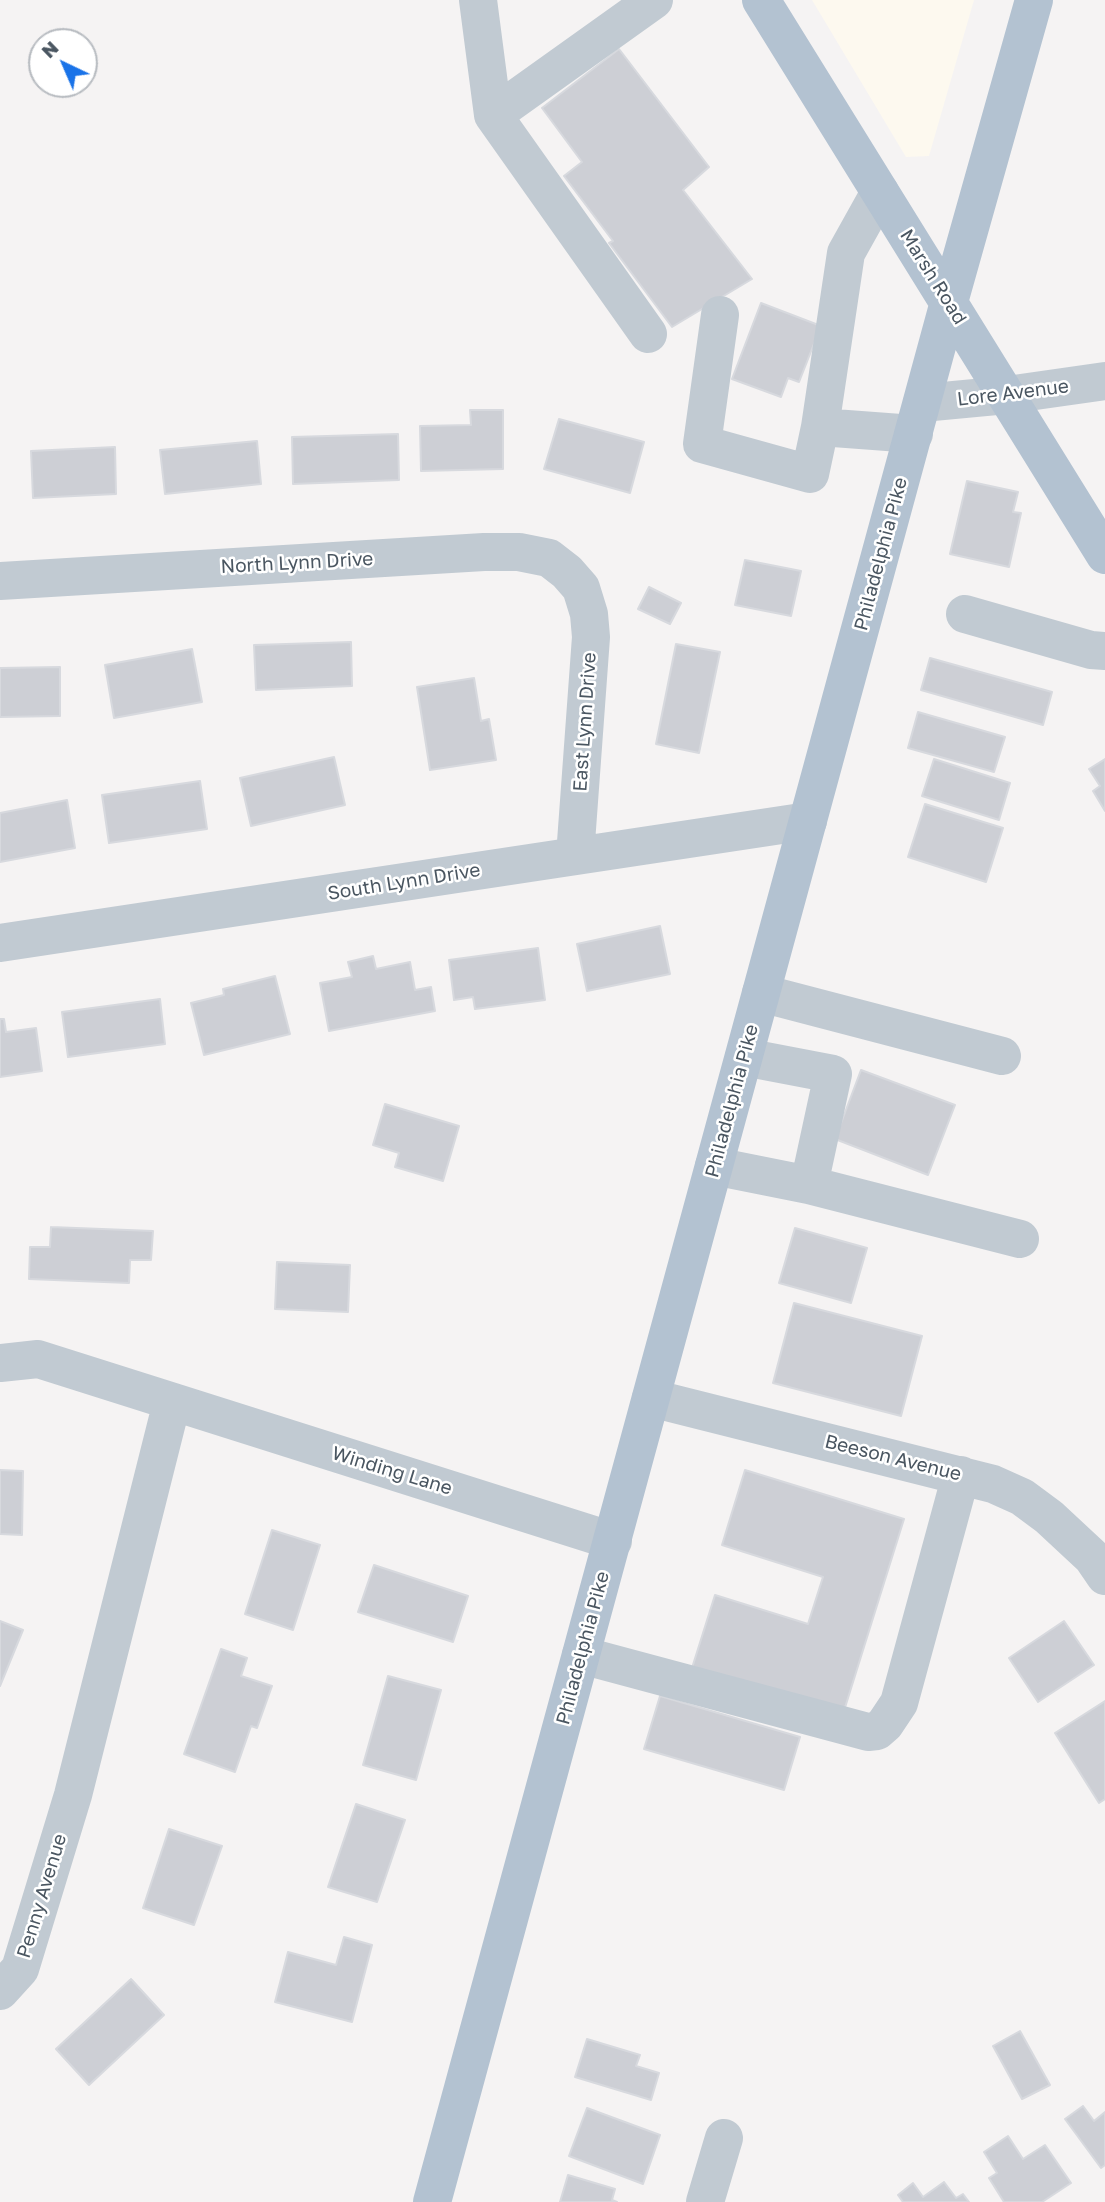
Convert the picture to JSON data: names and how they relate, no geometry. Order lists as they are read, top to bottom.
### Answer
{
  "streets": {
    "main road": ["Marsh Road", "Philadelphia Pike"],
    "street": [
      "Lore Avenue",
      "North Lynn Drive",
      "East Lynn Drive",
      "South Lynn Drive",
      "Beeson Avenue",
      "Winding Lane",
      "Penny Avenue"
    ]
  },
  "crossings": [
    ["Marsh Road", "Lore Avenue"],
    ["Marsh Road", "Philadelphia Pike"],
    ["Lore Avenue", "Philadelphia Pike"],
    ["Philadelphia Pike", "South Lynn Drive"],
    ["Philadelphia Pike", "Beeson Avenue"],
    ["Philadelphia Pike", "Winding Lane"],
    ["North Lynn Drive", "East Lynn Drive"],
    ["East Lynn Drive", "South Lynn Drive"],
    ["Winding Lane", "Penny Avenue"]
  ],
  "north": "top left"
}
